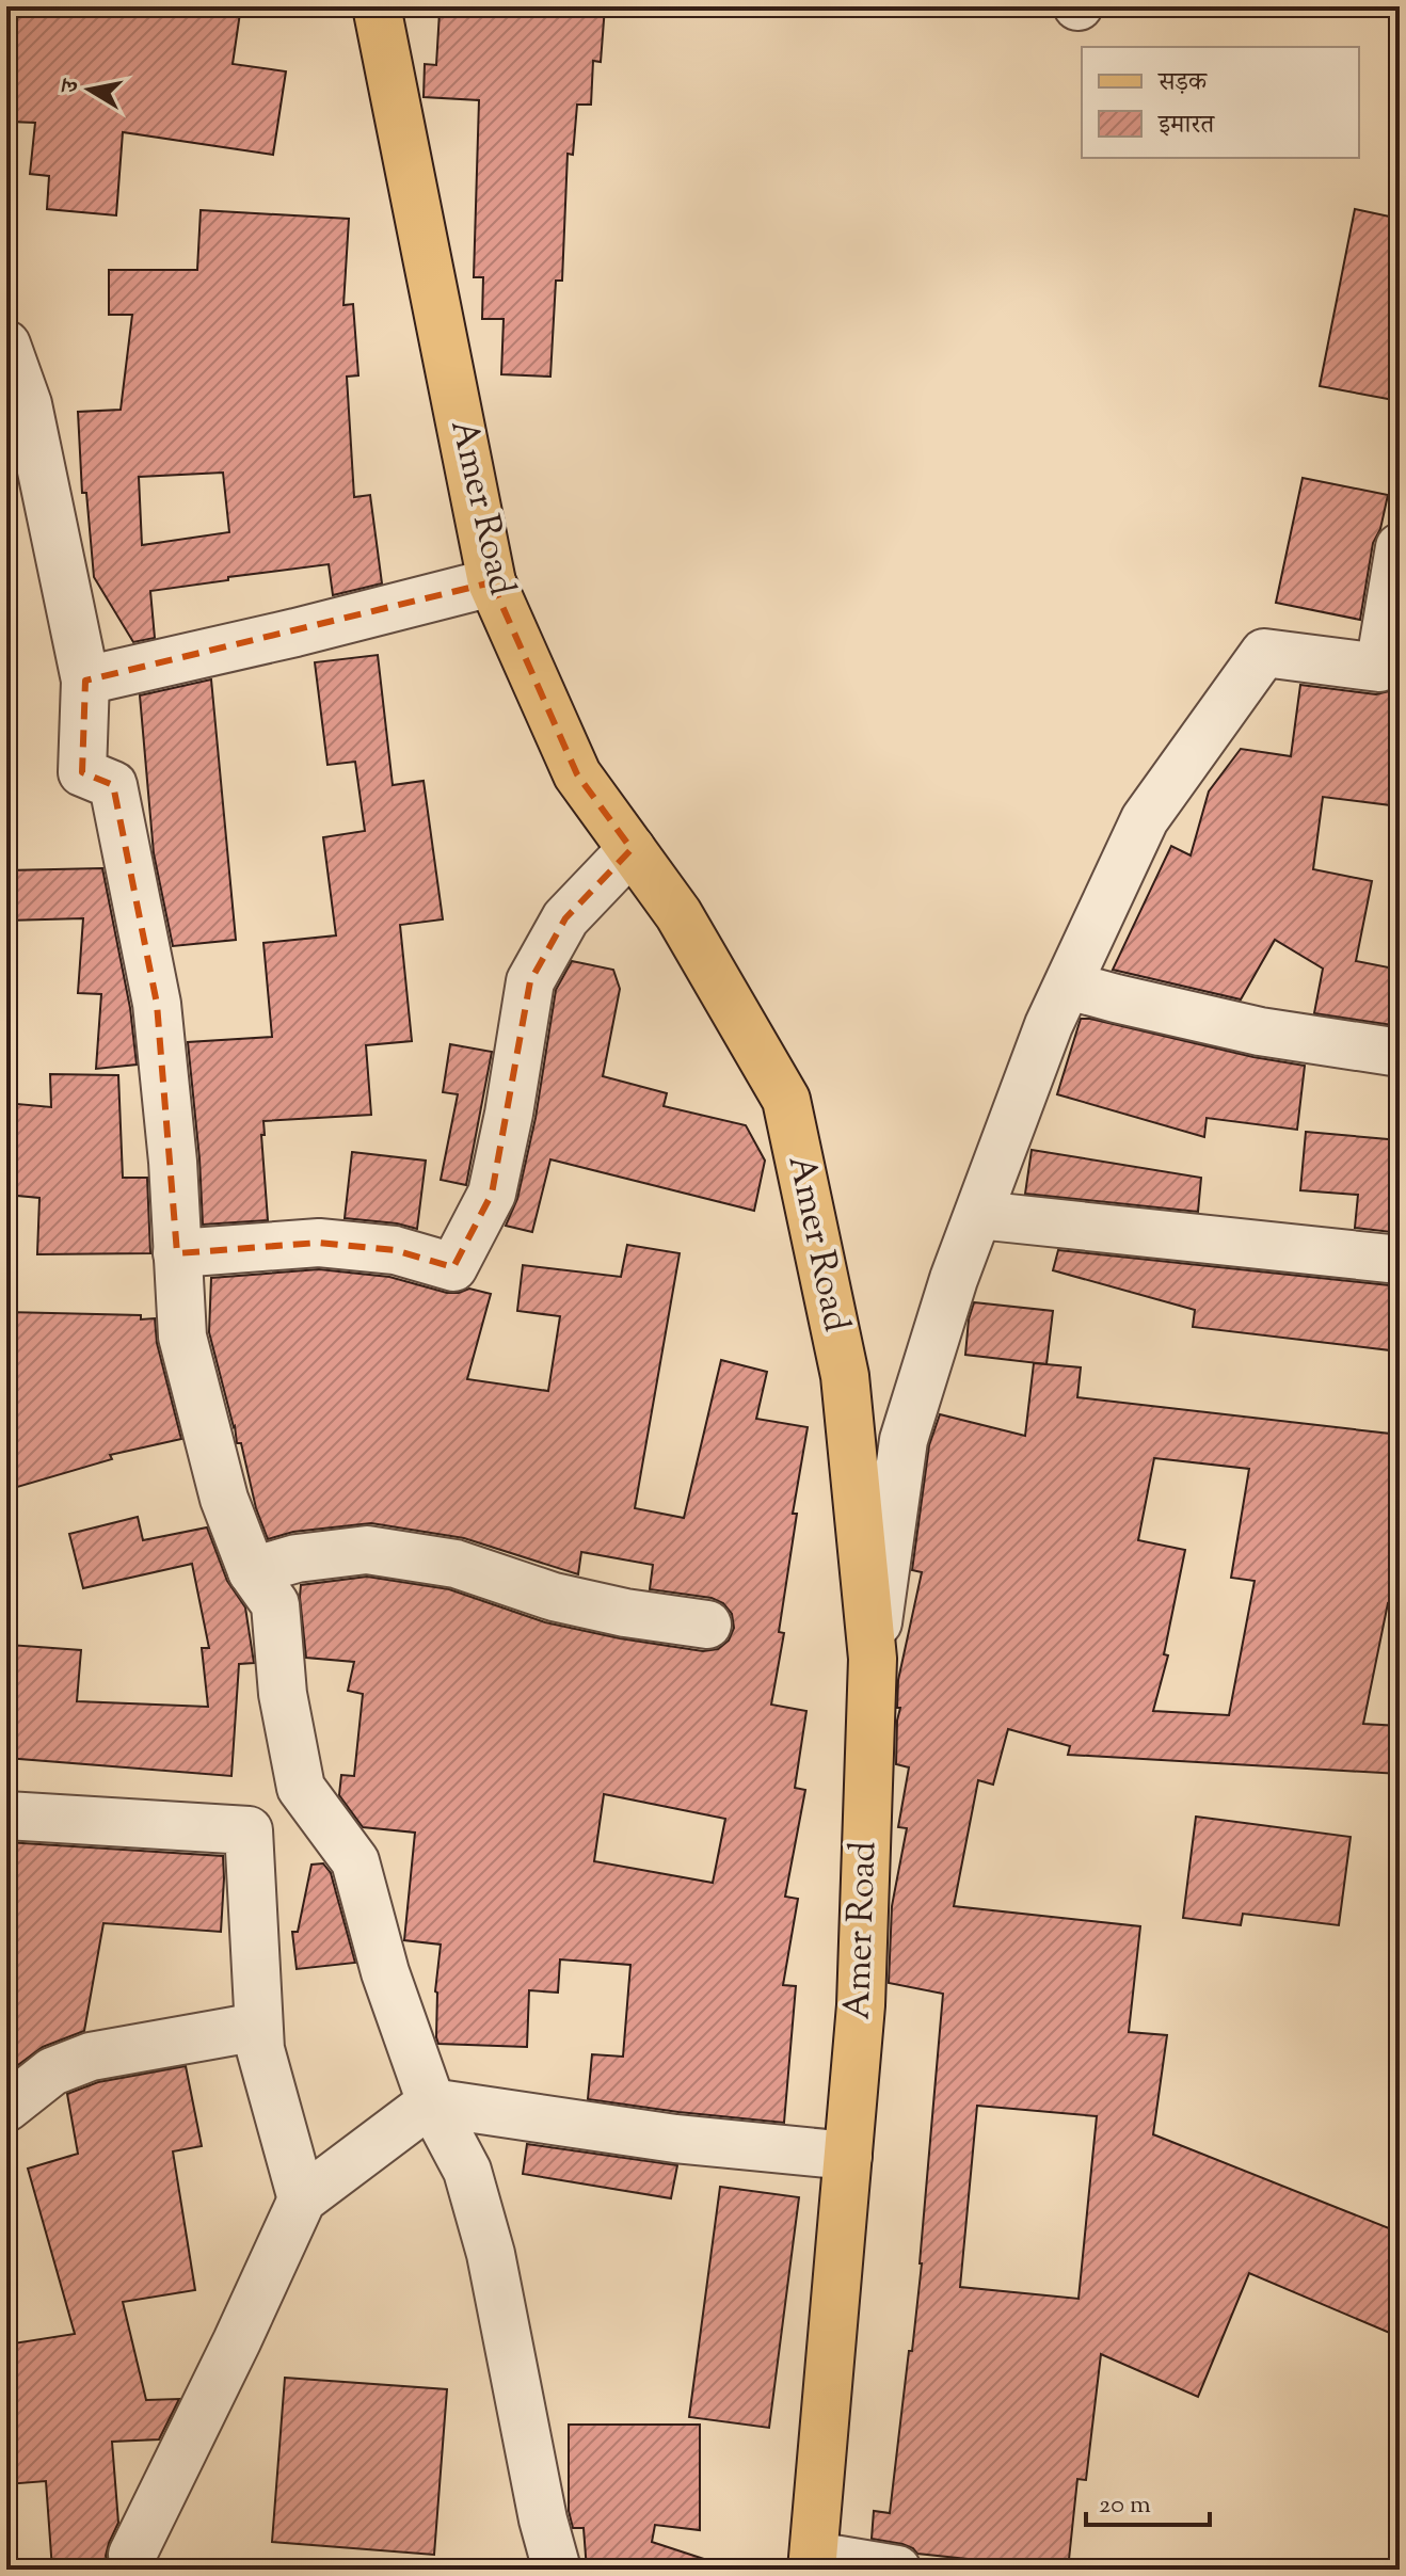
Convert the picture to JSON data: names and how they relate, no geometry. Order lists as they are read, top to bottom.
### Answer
{
  "streets": {
    "main road": ["Amer Road"]
  },
  "legend": ["सड़क", "इमारत"],
  "scale_bar": "20 m",
  "north": "left"
}
